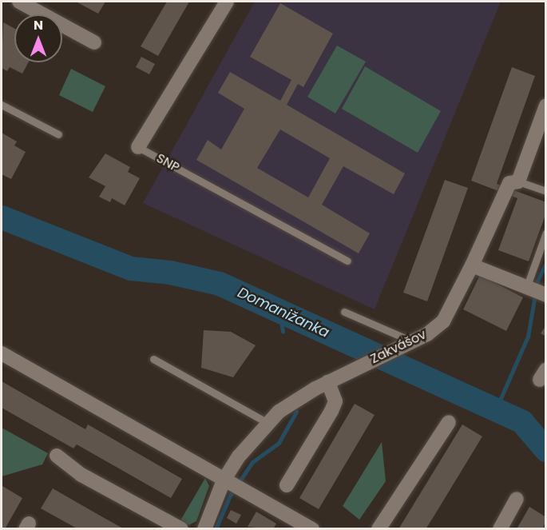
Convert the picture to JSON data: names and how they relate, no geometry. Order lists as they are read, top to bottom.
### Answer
{
  "streets": {
    "street": ["SNP", "Zakvášov"]
  },
  "water": ["Domanižanka"],
  "north": "top"
}
